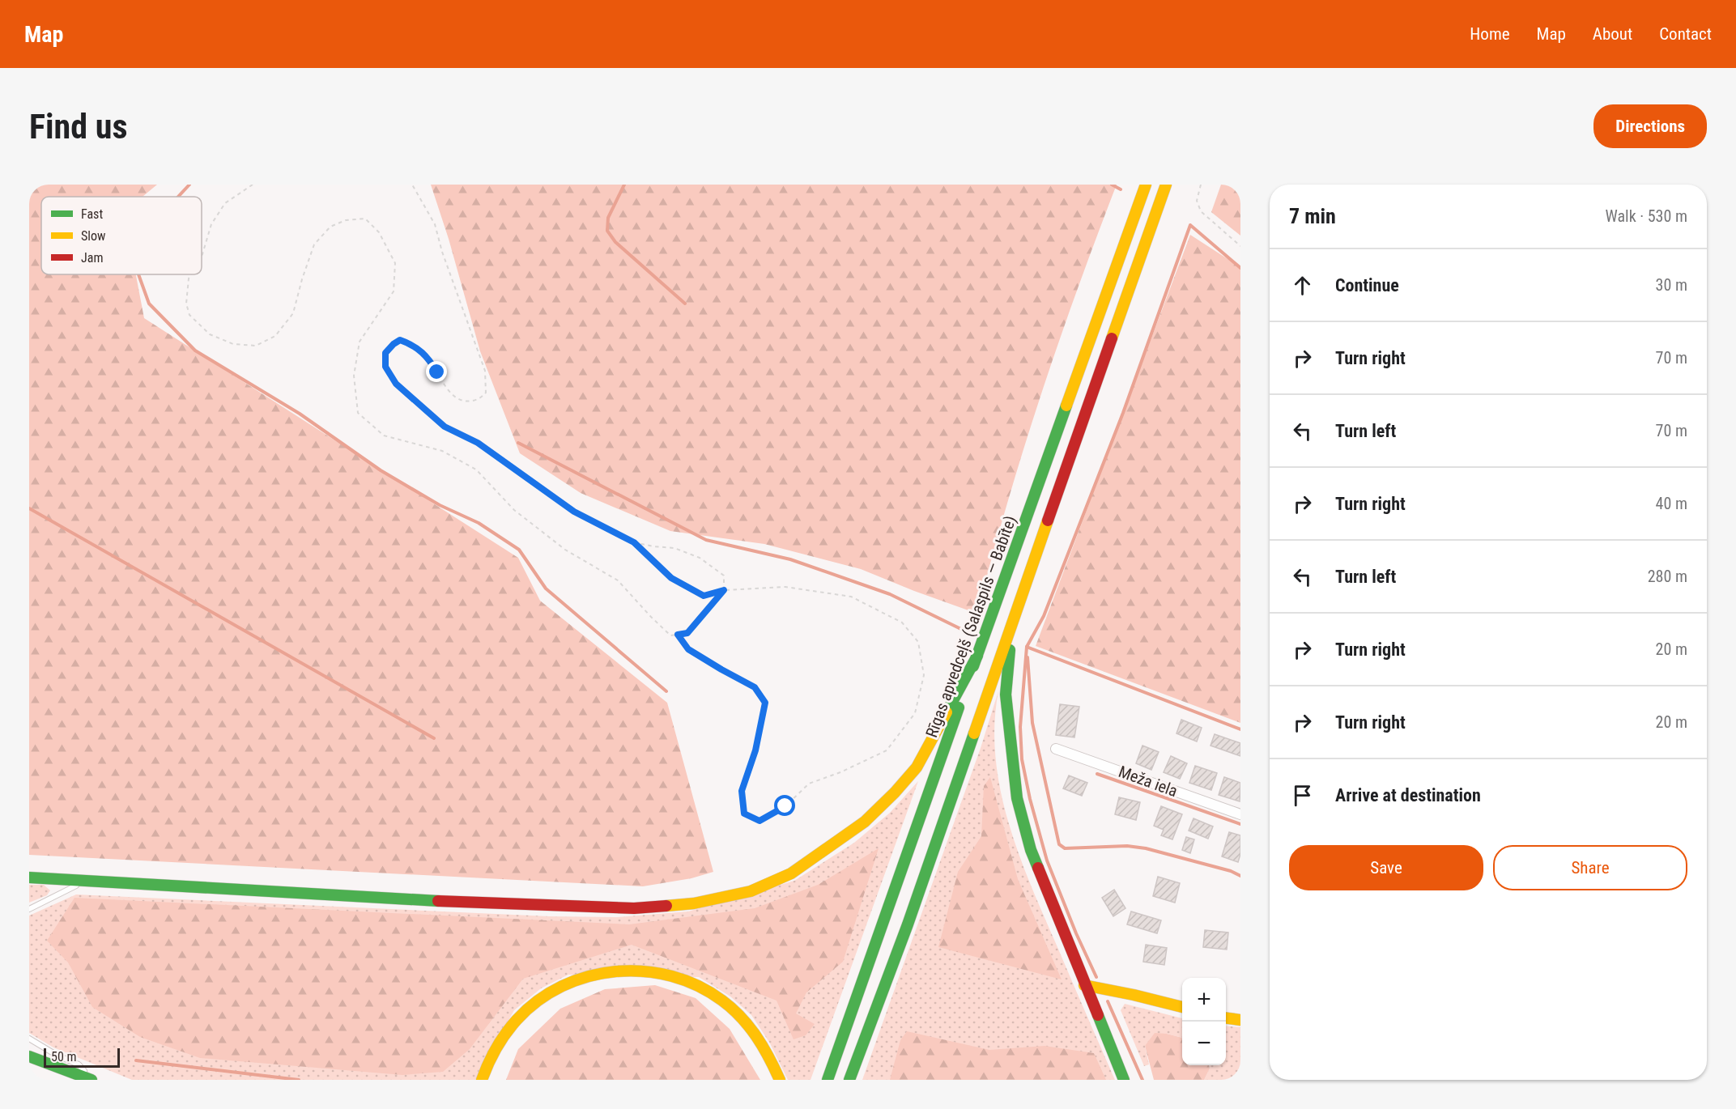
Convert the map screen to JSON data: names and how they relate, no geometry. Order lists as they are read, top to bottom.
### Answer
{
  "streets": {
    "main road": ["Rīgas apvedceļš (Salaspils — Babīte)"],
    "street": ["Meža iela"]
  },
  "legend": ["Fast", "Slow", "Jam"],
  "scale_bar": "50 m",
  "page": {
    "header": "Map",
    "nav": [
      "Home",
      "Map",
      "About",
      "Contact"
    ],
    "buttons": [
      "Directions",
      ["Save", "Share"]
    ],
    "title": "Find us",
    "heading": ["7 min", "Walk · 530 m"],
    "list": [
      ["Continue", "30 m"],
      ["Turn right", "70 m"],
      ["Turn left", "70 m"],
      ["Turn right", "40 m"],
      ["Turn left", "280 m"],
      ["Turn right", "20 m"],
      ["Turn right", "20 m"],
      "Arrive at destination"
    ],
    "map_buttons": ["+", "−"],
    "scale": "50 m"
  }
}
